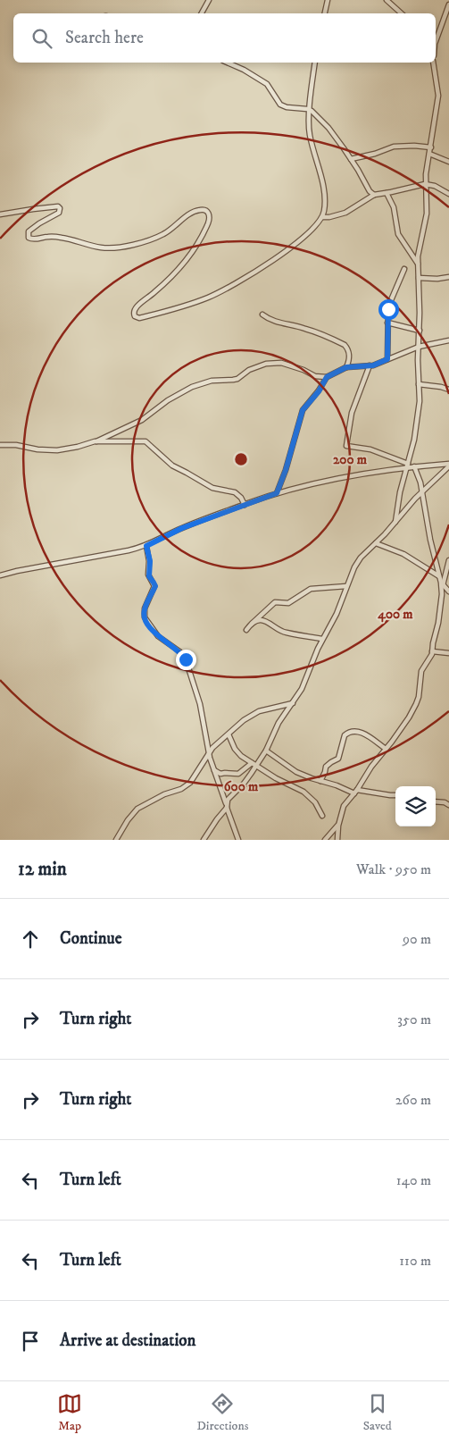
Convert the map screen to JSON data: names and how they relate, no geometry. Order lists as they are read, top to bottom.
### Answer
{
  "page": {
    "search": "Search here",
    "heading": ["12 min", "Walk · 950 m"],
    "list": [
      ["Continue", "90 m"],
      ["Turn right", "350 m"],
      ["Turn right", "260 m"],
      ["Turn left", "140 m"],
      ["Turn left", "110 m"],
      "Arrive at destination"
    ],
    "nav": ["Map", "Directions", "Saved"]
  },
  "rings": ["200 m", "400 m", "600 m"]
}
